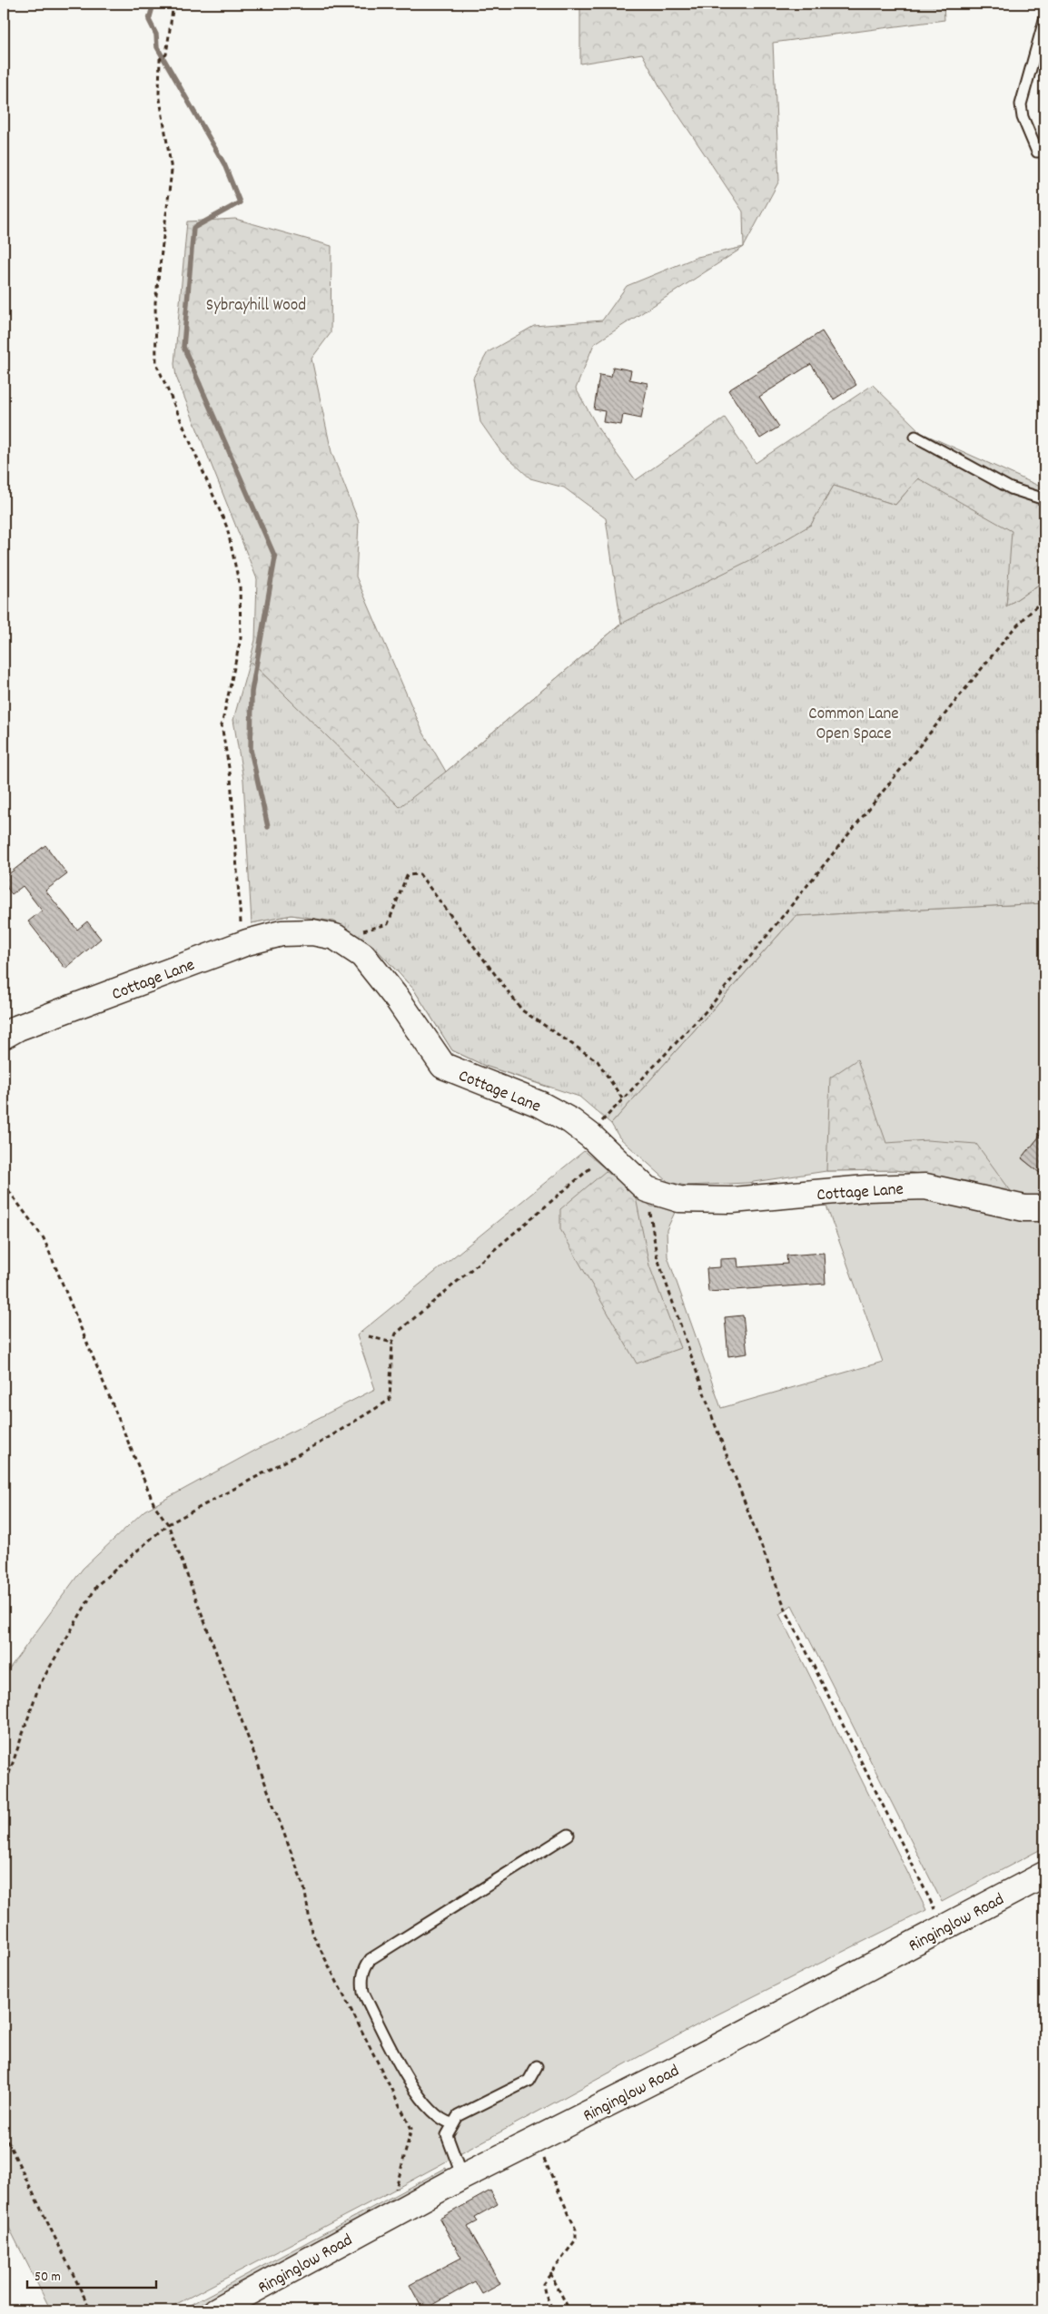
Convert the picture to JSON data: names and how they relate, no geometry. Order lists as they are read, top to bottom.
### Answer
{
  "streets": {
    "street": ["Cottage Lane", "Ringinglow Road"]
  },
  "parks": ["Sybrayhill Wood", "Common Lane Open Space"],
  "scale_bar": "50 m"
}
